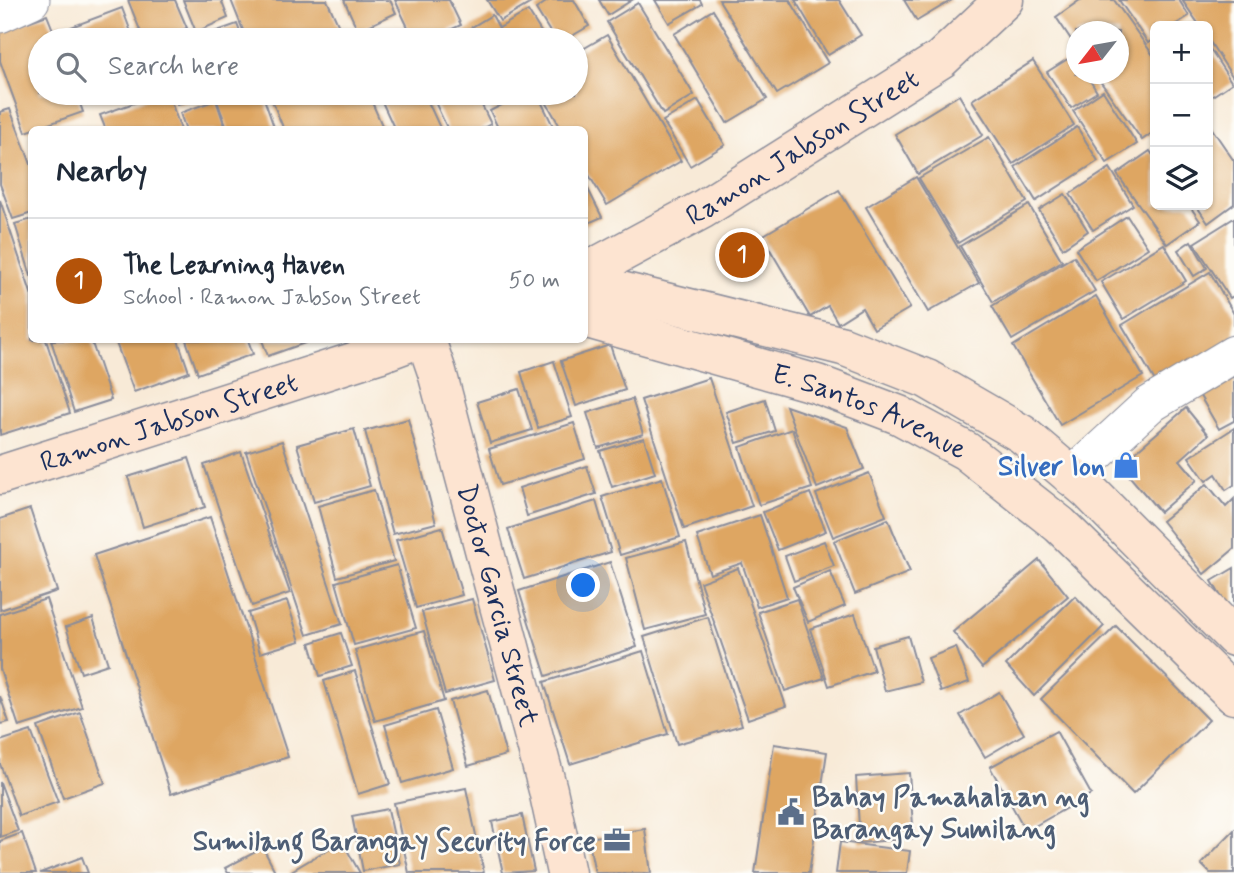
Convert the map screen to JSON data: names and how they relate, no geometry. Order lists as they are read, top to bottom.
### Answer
{
  "streets": {
    "street": ["Ramon Jabson Street", "E. Santos Avenue", "Doctor Garcia Street"]
  },
  "places": {
    "shop": ["Silver Ion"],
    "public building": ["Bahay Pamahalaan ng Barangay Sumilang"],
    "office": ["Sumilang Barangay Security Force"]
  },
  "north": "bottom left",
  "page": {
    "map_buttons": ["+", "−"],
    "search": "Search here",
    "heading": "Nearby",
    "list": [
      {
        "mark": "1",
        "name": "The Learning Haven",
        "note": "School · Ramon Jabson Street",
        "value": "50 m"
      }
    ],
    "pins": "1"
  }
}
